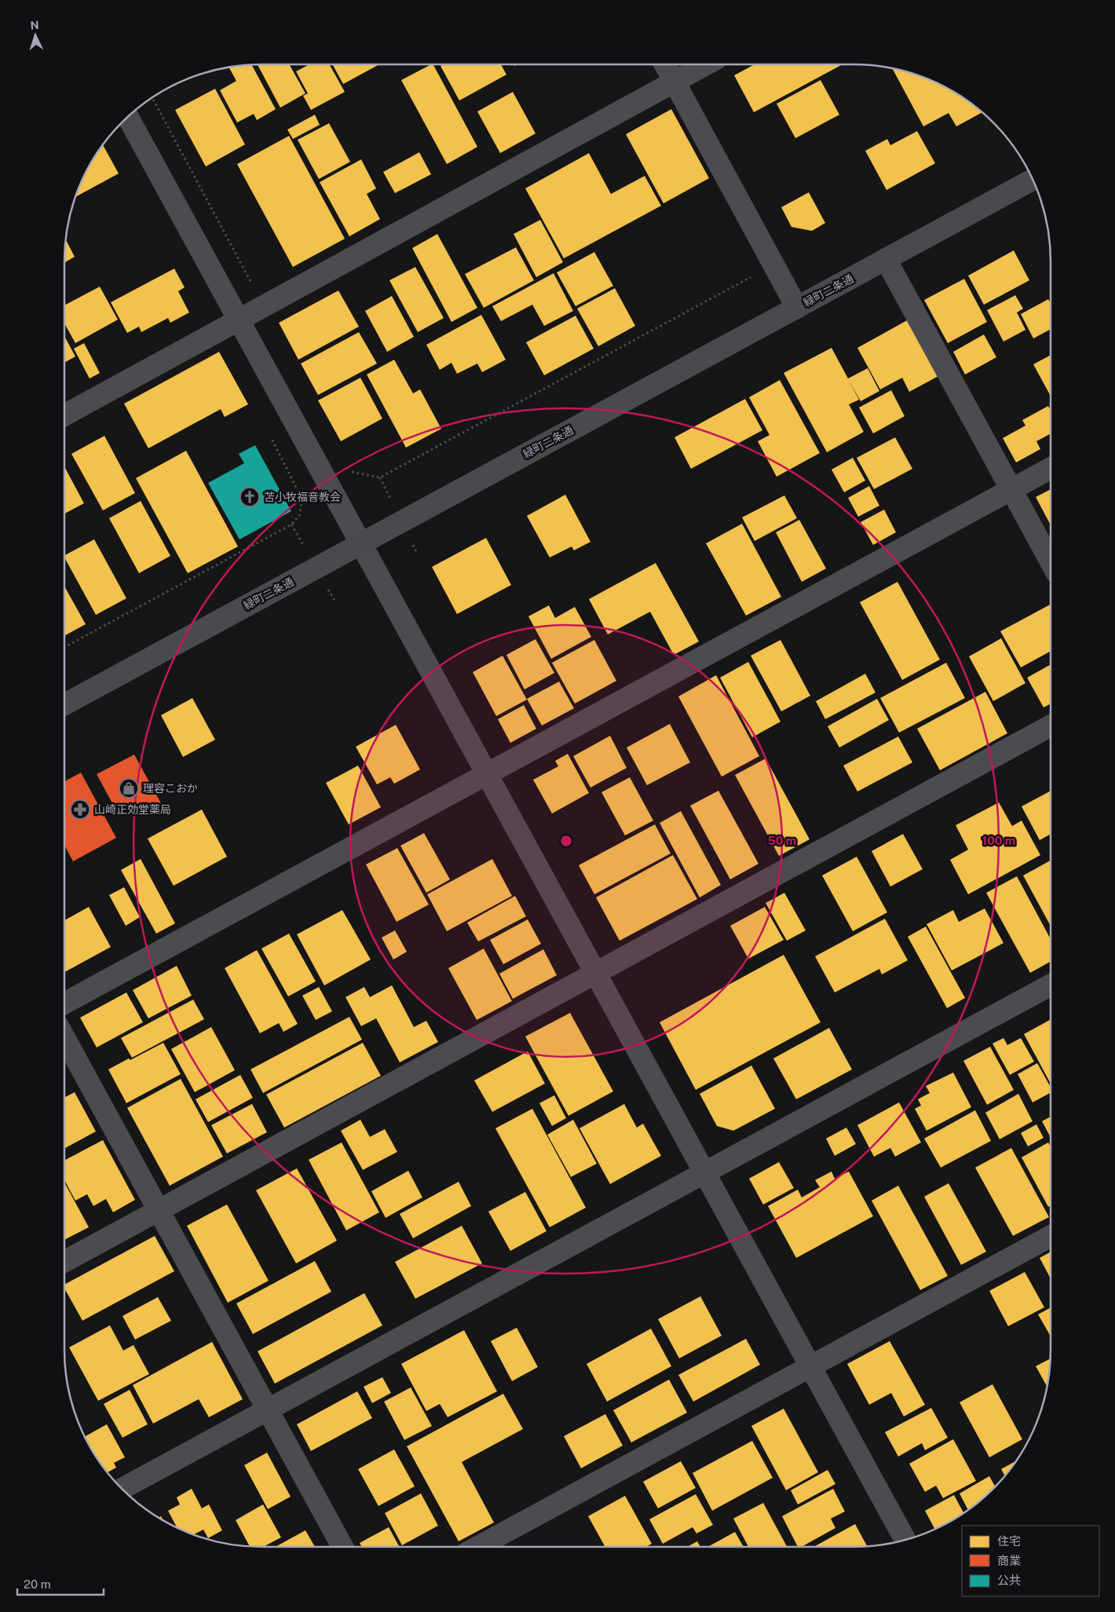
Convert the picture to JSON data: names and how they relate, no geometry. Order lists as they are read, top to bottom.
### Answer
{
  "streets": {
    "street": ["緑町二条通"]
  },
  "places": {
    "church": ["苫小牧福音教会"],
    "shop": ["理容こおか"],
    "pharmacy": ["山崎正効堂薬局"]
  },
  "legend": ["住宅", "商業", "公共"],
  "scale_bar": "20 m",
  "north": "top",
  "rings": ["50 m", "100 m"]
}
